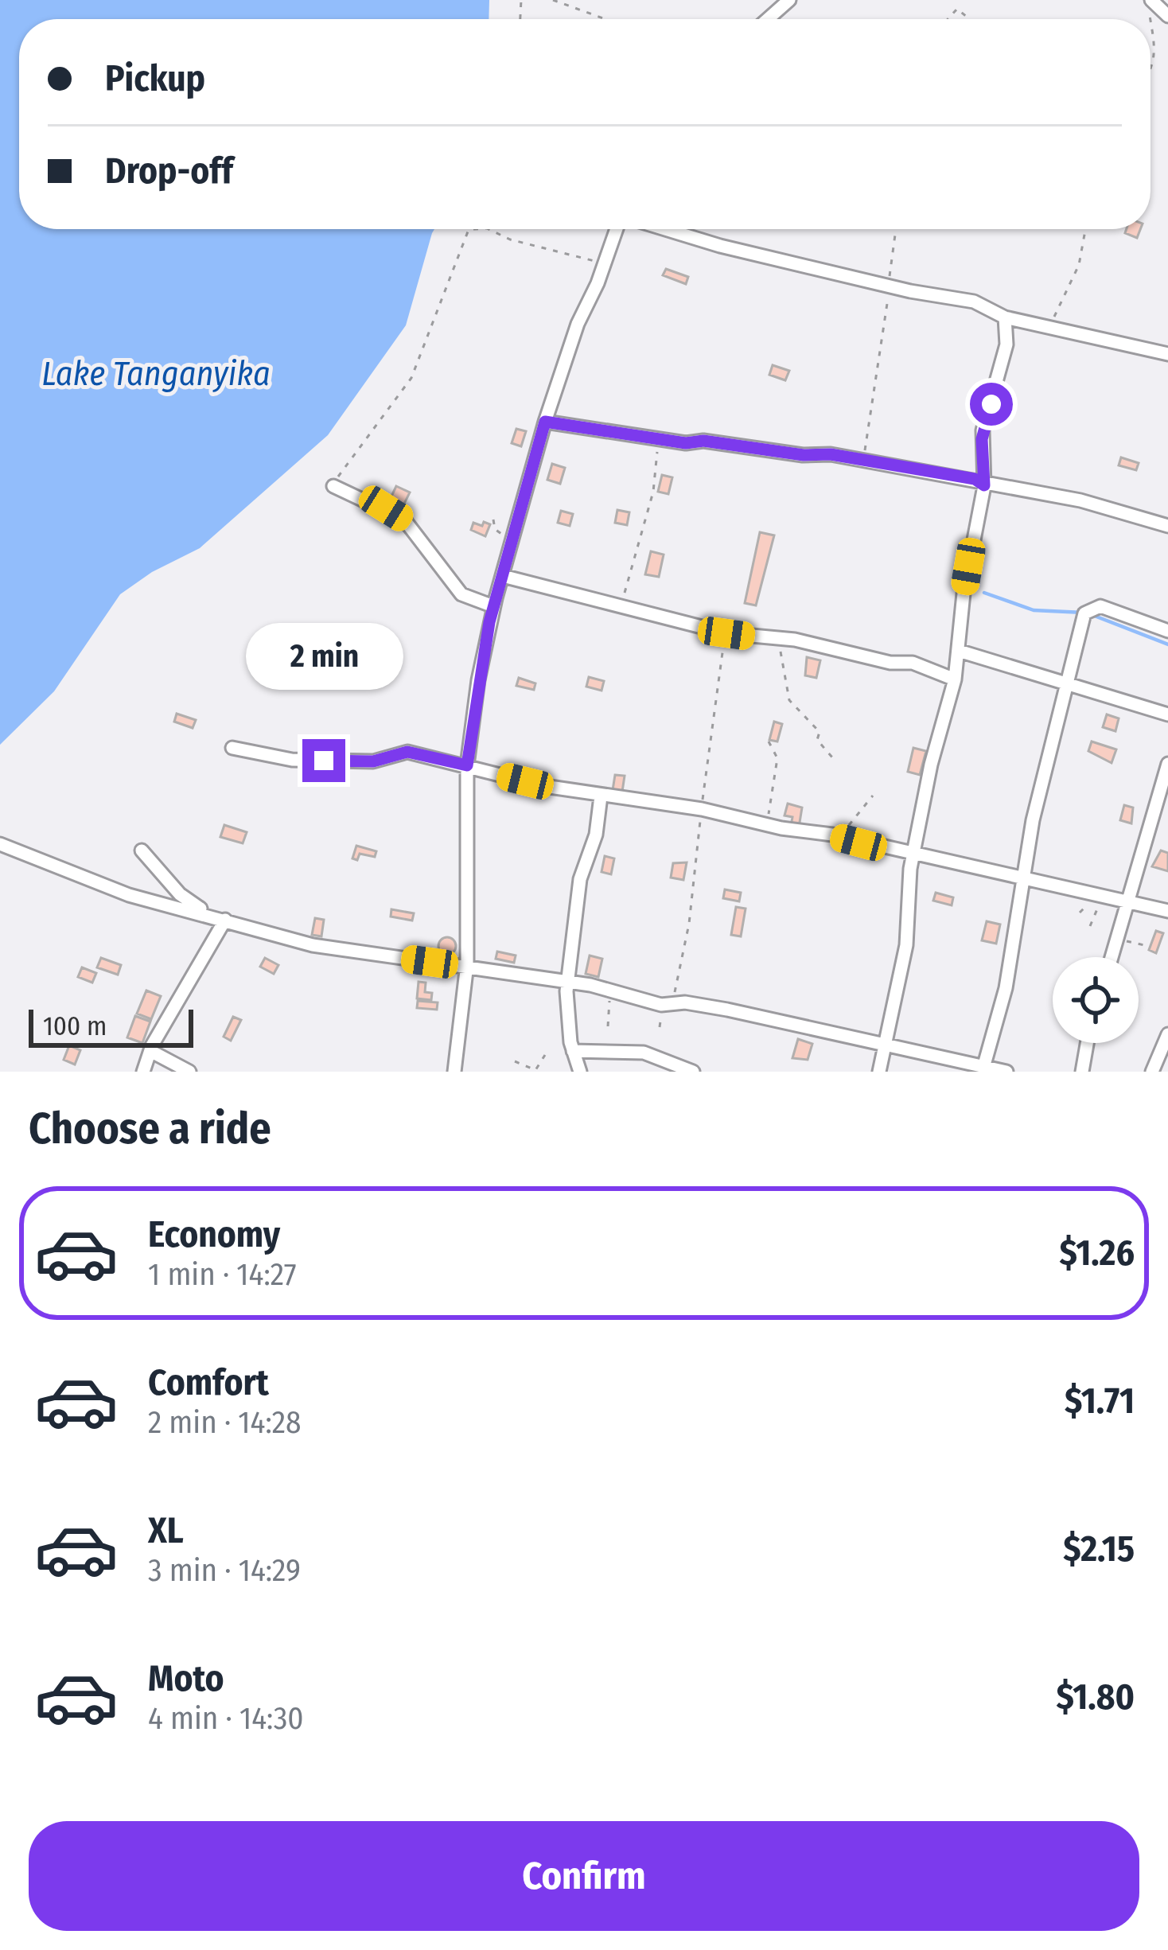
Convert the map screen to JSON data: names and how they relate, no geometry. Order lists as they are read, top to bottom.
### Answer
{
  "water": ["Lake Tanganyika"],
  "scale_bar": "100 m",
  "page": {
    "banner": ["Pickup", "Drop-off"],
    "bubble": "2 min",
    "scale": "100 m",
    "heading": "Choose a ride",
    "list": [
      {
        "name": "Economy",
        "note": "1 min · 14:27",
        "value": "$1.26"
      },
      {
        "name": "Comfort",
        "note": "2 min · 14:28",
        "value": "$1.71"
      },
      {
        "name": "XL",
        "note": "3 min · 14:29",
        "value": "$2.15"
      },
      {
        "name": "Moto",
        "note": "4 min · 14:30",
        "value": "$1.80"
      }
    ],
    "buttons": "Confirm"
  }
}
